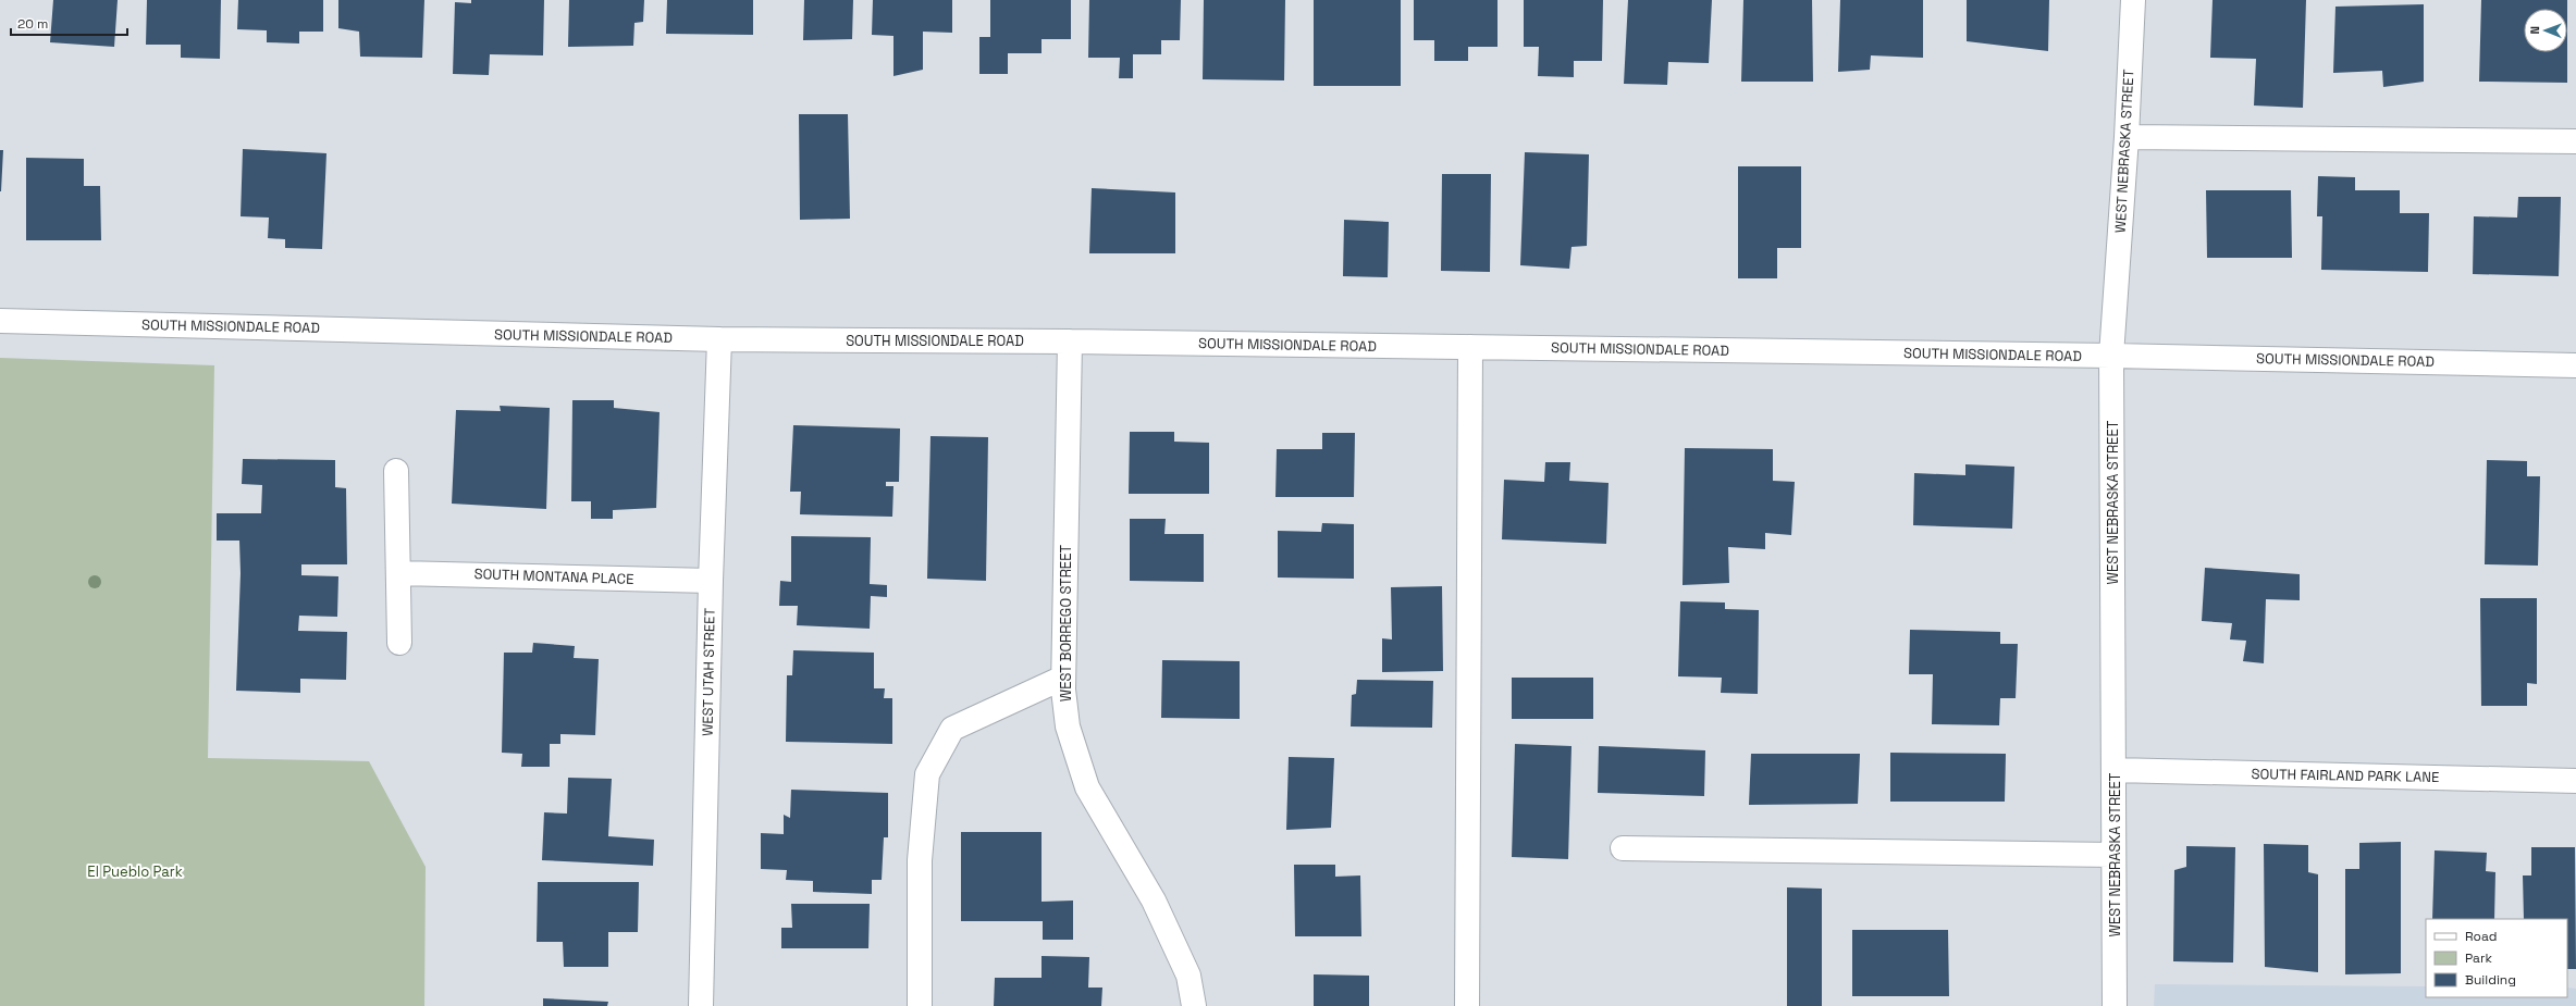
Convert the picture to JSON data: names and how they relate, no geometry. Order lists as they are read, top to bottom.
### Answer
{
  "streets": {
    "street": [
      "WEST NEBRASKA STREET",
      "SOUTH MISSIONDALE ROAD",
      "SOUTH MONTANA PLACE",
      "WEST BORREGO STREET",
      "WEST UTAH STREET",
      "SOUTH FAIRLAND PARK LANE"
    ]
  },
  "crossings": [
    ["WEST NEBRASKA STREET", "SOUTH MISSIONDALE ROAD"],
    ["WEST NEBRASKA STREET", "SOUTH FAIRLAND PARK LANE"],
    ["SOUTH MISSIONDALE ROAD", "WEST BORREGO STREET"],
    ["SOUTH MISSIONDALE ROAD", "WEST UTAH STREET"],
    ["SOUTH MONTANA PLACE", "WEST UTAH STREET"]
  ],
  "parks": ["El Pueblo Park"],
  "legend": ["Road", "Park", "Building"],
  "scale_bar": "20 m",
  "north": "left"
}
